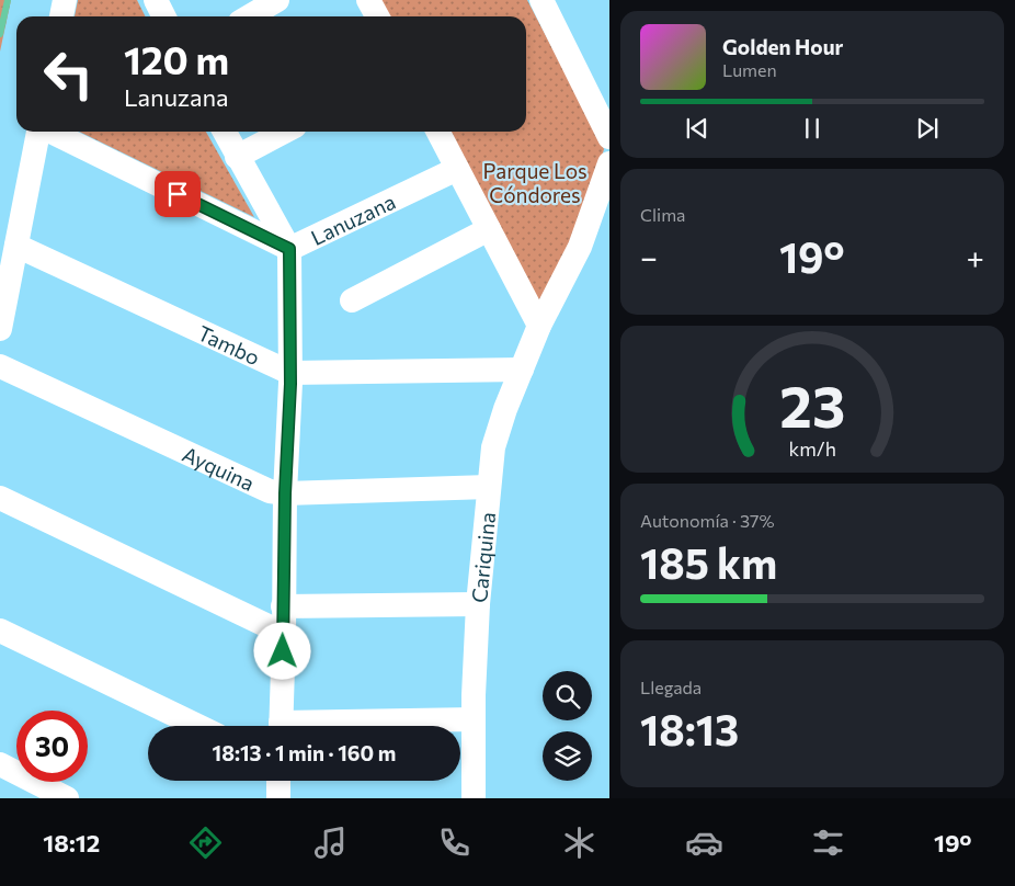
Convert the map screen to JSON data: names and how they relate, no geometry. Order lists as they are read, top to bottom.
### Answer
{
  "streets": {
    "street": [
      "Lanuzana",
      "Tambo",
      "Ayquina",
      "Cariquina"
    ]
  },
  "crossings": [
    ["Tambo", "Cariquina"],
    ["Ayquina", "Cariquina"]
  ],
  "parks": ["Parque Los Cóndores"],
  "page": {
    "turn": ["120 m", "Lanuzana"],
    "song": ["Golden Hour", "Lumen"],
    "tile": [
      "Clima",
      ["Autonomía · 37%", "185 km"],
      ["Llegada", "18:13"]
    ],
    "heat": ["−", "19°", "+"],
    "limit": "30",
    "trip": "18:13 · 1 min · 160 m",
    "tabs": ["18:12", "19°"],
    "gauge": ["23", "km/h"]
  }
}
